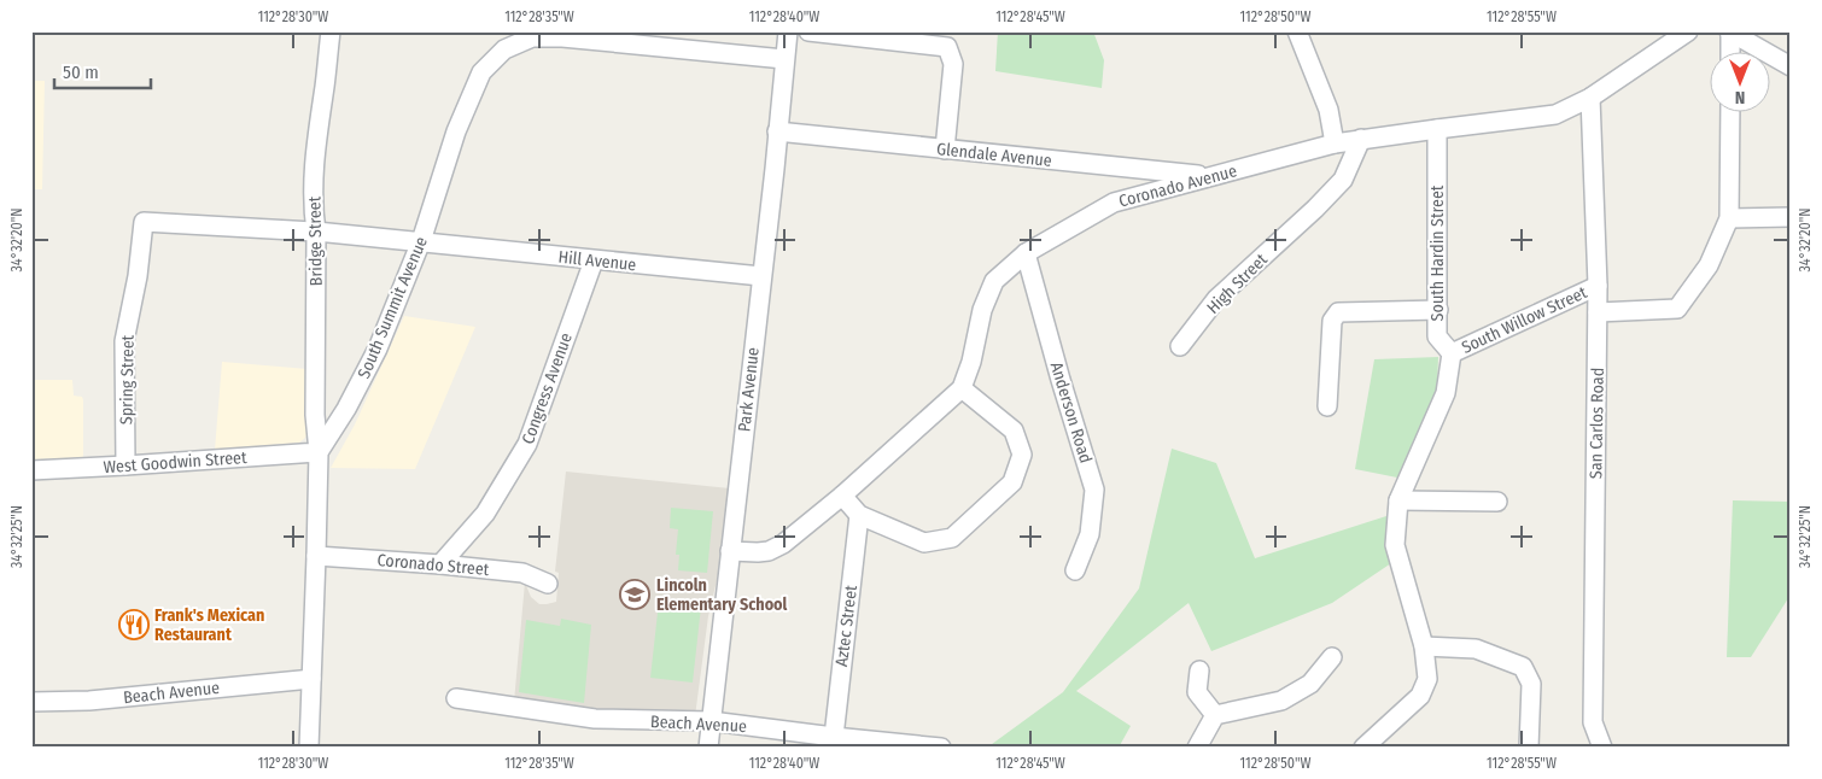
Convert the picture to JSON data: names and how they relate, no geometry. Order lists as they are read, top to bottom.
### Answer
{
  "streets": {
    "street": [
      "Glendale Avenue",
      "Coronado Avenue",
      "Bridge Street",
      "South Hardin Street",
      "Hill Avenue",
      "High Street",
      "South Summit Avenue",
      "South Willow Street",
      "Spring Street",
      "Congress Avenue",
      "Park Avenue",
      "Anderson Road",
      "San Carlos Road",
      "West Goodwin Street",
      "Coronado Street",
      "Aztec Street",
      "Beach Avenue"
    ]
  },
  "crossings": [
    ["Glendale Avenue", "Coronado Avenue"],
    ["Glendale Avenue", "Park Avenue"],
    ["Coronado Avenue", "South Hardin Street"],
    ["Coronado Avenue", "High Street"],
    ["Coronado Avenue", "Anderson Road"],
    ["Coronado Avenue", "San Carlos Road"],
    ["Bridge Street", "Hill Avenue"],
    ["Bridge Street", "South Summit Avenue"],
    ["Bridge Street", "West Goodwin Street"],
    ["South Hardin Street", "South Willow Street"],
    ["Hill Avenue", "South Summit Avenue"],
    ["Hill Avenue", "Spring Street"],
    ["Hill Avenue", "Congress Avenue"],
    ["Hill Avenue", "Park Avenue"],
    ["South Summit Avenue", "West Goodwin Street"],
    ["South Willow Street", "San Carlos Road"],
    ["Spring Street", "West Goodwin Street"],
    ["Congress Avenue", "Coronado Street"],
    ["Park Avenue", "Beach Avenue"],
    ["Aztec Street", "Beach Avenue"]
  ],
  "places": {
    "school or university": ["Lincoln Elementary School"],
    "restaurant": ["Frank's Mexican Restaurant"]
  },
  "scale_bar": "50 m",
  "north": "bottom",
  "coordinates": [
    "112°28'30\"W",
    "112°28'35\"W",
    "112°28'40\"W",
    "112°28'45\"W",
    "112°28'50\"W",
    "112°28'55\"W",
    "34°32'20\"N",
    "34°32'25\"N"
  ]
}
